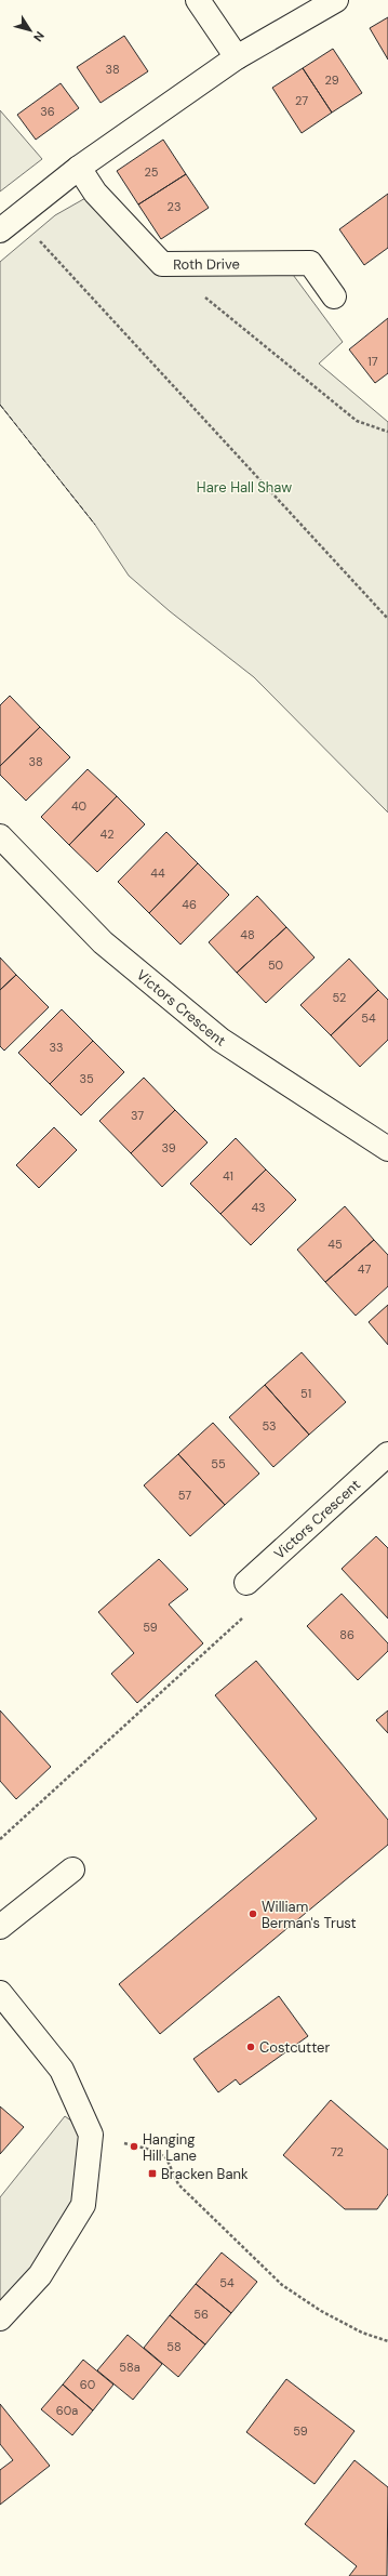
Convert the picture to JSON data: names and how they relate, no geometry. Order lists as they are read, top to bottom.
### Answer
{
  "streets": {
    "street": ["Roth Drive", "Victors Crescent"]
  },
  "parks": ["Hare Hall Shaw"],
  "places": {
    "other": ["William Berman's Trust", "Costcutter", "Hanging Hill Lane"],
    "transit": ["Bracken Bank"]
  },
  "house_numbers": [
    "38",
    "29",
    "27",
    "36",
    "25",
    "23",
    "17",
    "38",
    "40",
    "42",
    "44",
    "46",
    "48",
    "50",
    "52",
    "54",
    "33",
    "35",
    "37",
    "39",
    "41",
    "43",
    "45",
    "47",
    "51",
    "53",
    "55",
    "57",
    "59",
    "86",
    "72",
    "54",
    "56",
    "58",
    "58a",
    "60",
    "60a",
    "59"
  ],
  "north": "bottom right"
}
